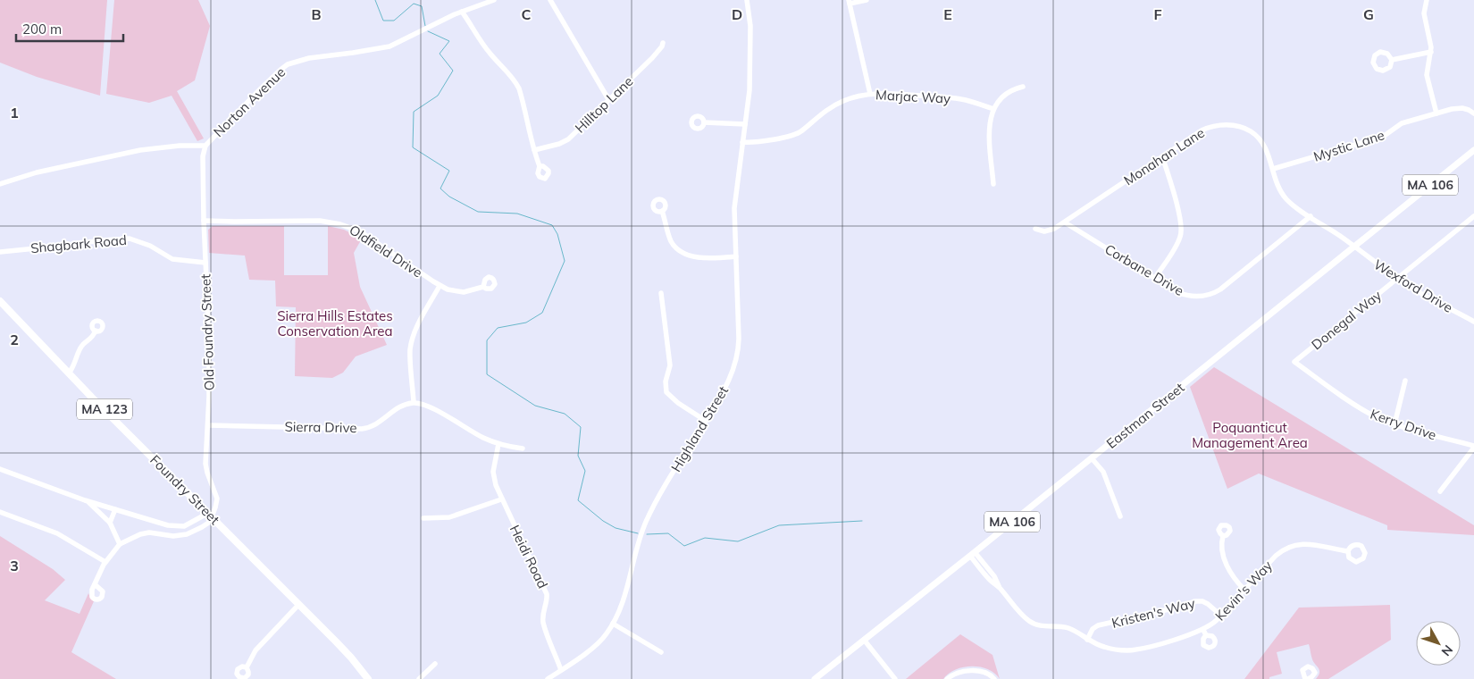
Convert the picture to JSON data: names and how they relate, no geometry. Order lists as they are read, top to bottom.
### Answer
{
  "streets": {
    "highway": ["MA 123", "Foundry Street"],
    "main road": ["MA 106", "Eastman Street"],
    "street": [
      "Marjac Way",
      "Norton Avenue",
      "Hilltop Lane",
      "Mystic Lane",
      "Monahan Lane",
      "Shagbark Road",
      "Oldfield Drive",
      "Corbane Drive",
      "Wexford Drive",
      "Donegal Way",
      "Old Foundry Street",
      "Kerry Drive",
      "Sierra Drive",
      "Highland Street",
      "Heidi Road",
      "Kevin's Way",
      "Kristen's Way"
    ]
  },
  "crossings": [
    ["Marjac Way", "Highland Street"],
    ["Norton Avenue", "Old Foundry Street"],
    ["Mystic Lane", "Monahan Lane"],
    ["Monahan Lane", "Corbane Drive"],
    ["Monahan Lane", "Wexford Drive"],
    ["Monahan Lane", "Eastman Street"],
    ["Shagbark Road", "Old Foundry Street"],
    ["Oldfield Drive", "Old Foundry Street"],
    ["Wexford Drive", "Donegal Way"],
    ["Wexford Drive", "Eastman Street"],
    ["Donegal Way", "Kerry Drive"],
    ["Old Foundry Street", "Sierra Drive"],
    ["Old Foundry Street", "Foundry Street"],
    ["Eastman Street", "Kevin's Way"],
    ["Highland Street", "Heidi Road"],
    ["Kevin's Way", "Kristen's Way"]
  ],
  "parks": ["Sierra Hills Estates Conservation Area", "Poquanticut Management Area"],
  "scale_bar": "200 m",
  "north": "bottom right",
  "grid": {
    "columns": [
      "B",
      "C",
      "D",
      "E",
      "F",
      "G"
    ],
    "rows": ["1", "2", "3"]
  }
}
